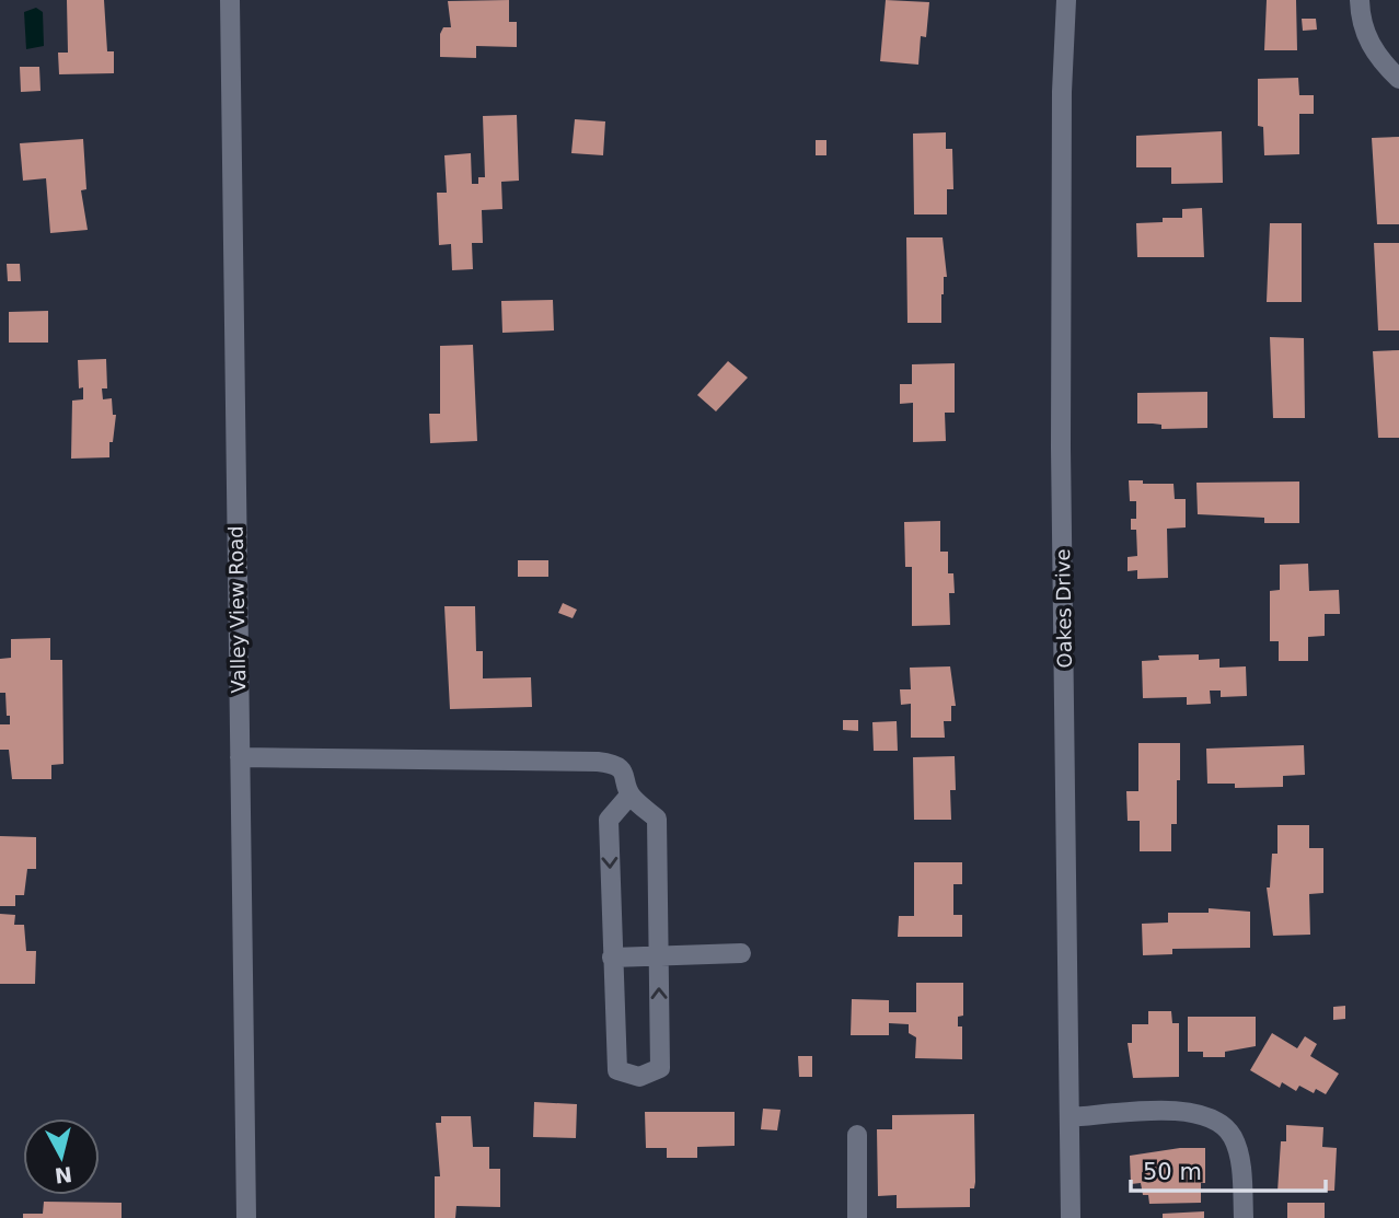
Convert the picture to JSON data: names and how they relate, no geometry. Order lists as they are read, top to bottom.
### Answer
{
  "streets": {
    "street": ["Oakes Drive", "Valley View Road"]
  },
  "scale_bar": "50 m",
  "north": "bottom"
}
